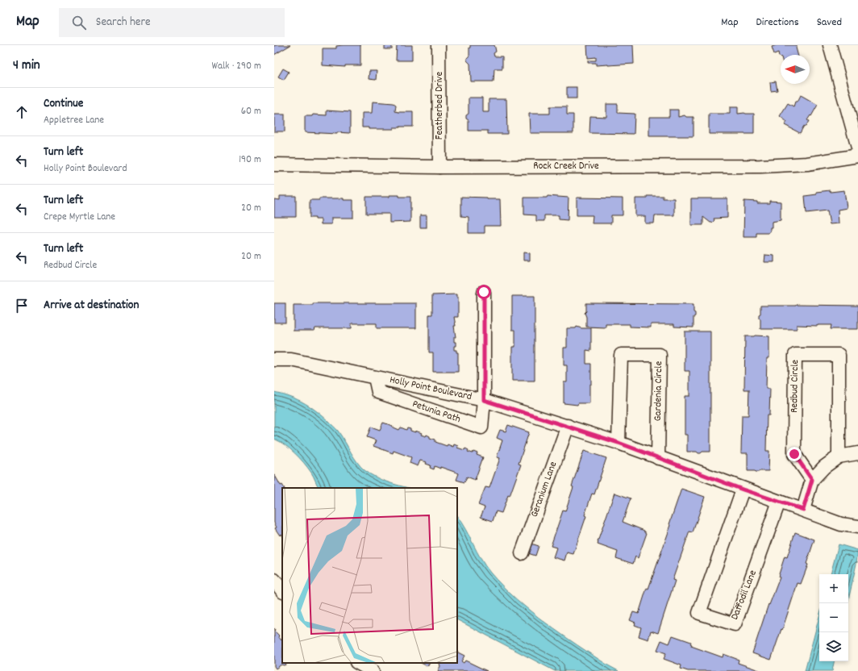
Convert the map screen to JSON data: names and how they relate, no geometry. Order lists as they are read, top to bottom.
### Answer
{
  "streets": {
    "street": [
      "Featherbed Drive",
      "Rock Creek Drive",
      "Redbud Circle",
      "Holly Point Boulevard",
      "Gardenia Circle",
      "Petunia Path",
      "Geranium Lane",
      "Daffodil Lane"
    ]
  },
  "crossings": [
    ["Featherbed Drive", "Rock Creek Drive"],
    ["Holly Point Boulevard", "Gardenia Circle"],
    ["Holly Point Boulevard", "Petunia Path"],
    ["Holly Point Boulevard", "Geranium Lane"],
    ["Holly Point Boulevard", "Daffodil Lane"]
  ],
  "north": "left",
  "page": {
    "header": "Map",
    "search": "Search here",
    "nav": ["Map", "Directions", "Saved"],
    "heading": ["4 min", "Walk · 290 m"],
    "list": [
      ["Continue", "Appletree Lane", "60 m"],
      ["Turn left", "Holly Point Boulevard", "190 m"],
      ["Turn left", "Crepe Myrtle Lane", "20 m"],
      ["Turn left", "Redbud Circle", "20 m"],
      "Arrive at destination"
    ],
    "map_buttons": ["+", "−"]
  }
}
